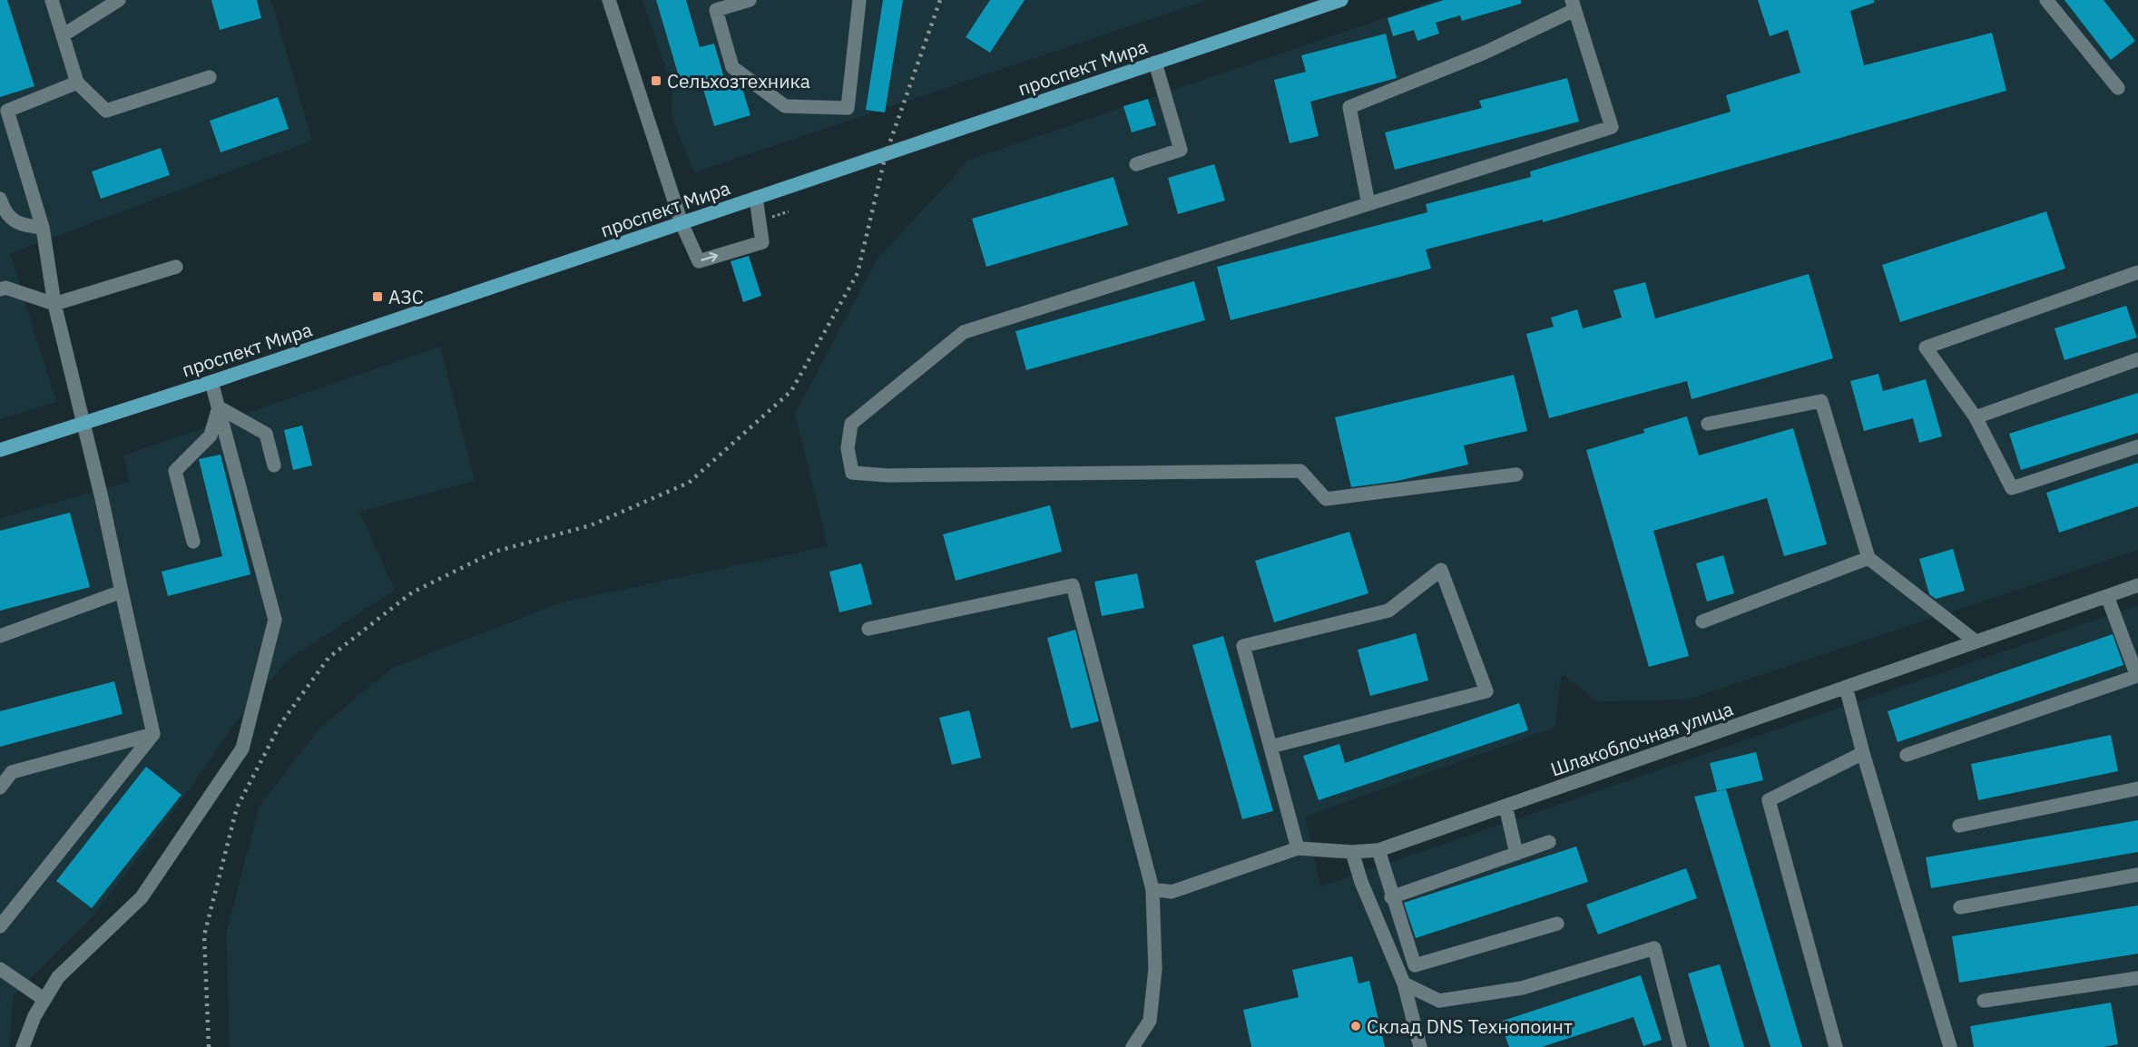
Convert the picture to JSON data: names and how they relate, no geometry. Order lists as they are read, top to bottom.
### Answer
{
  "streets": {
    "main road": ["проспект Мира"],
    "street": ["Шлакоблочная улица"]
  },
  "places": {
    "transit": ["Сельхозтехника", "АЗС"],
    "other": ["Склад DNS Технопоинт"]
  }
}
